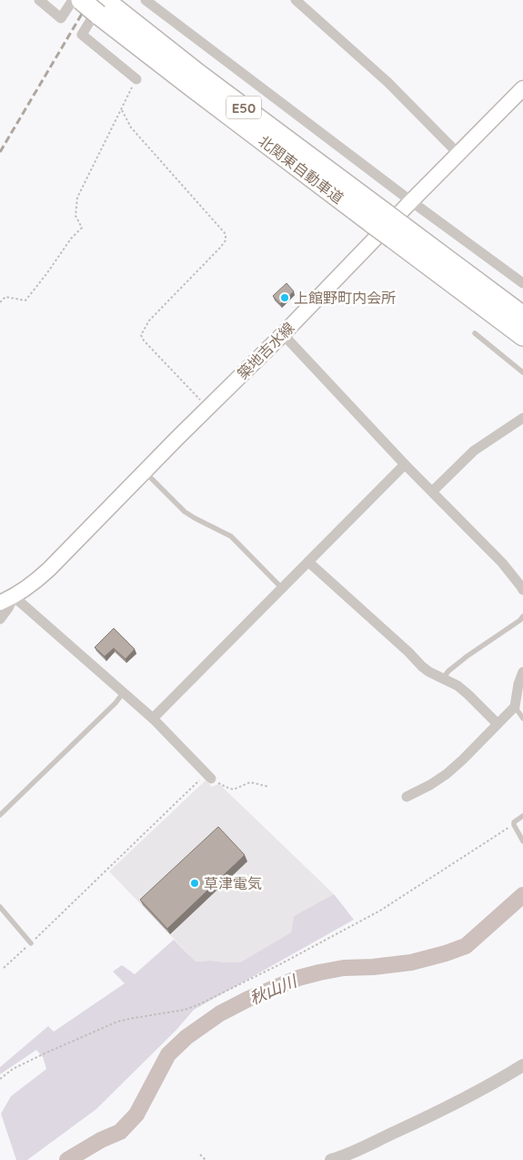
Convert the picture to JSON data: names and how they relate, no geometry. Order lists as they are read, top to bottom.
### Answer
{
  "streets": {
    "highway": ["E50", "北関東自動車道"],
    "main road": ["築地吉水線"]
  },
  "water": ["秋山川"],
  "places": ["上館野町内会所", "草津電気"]
}
